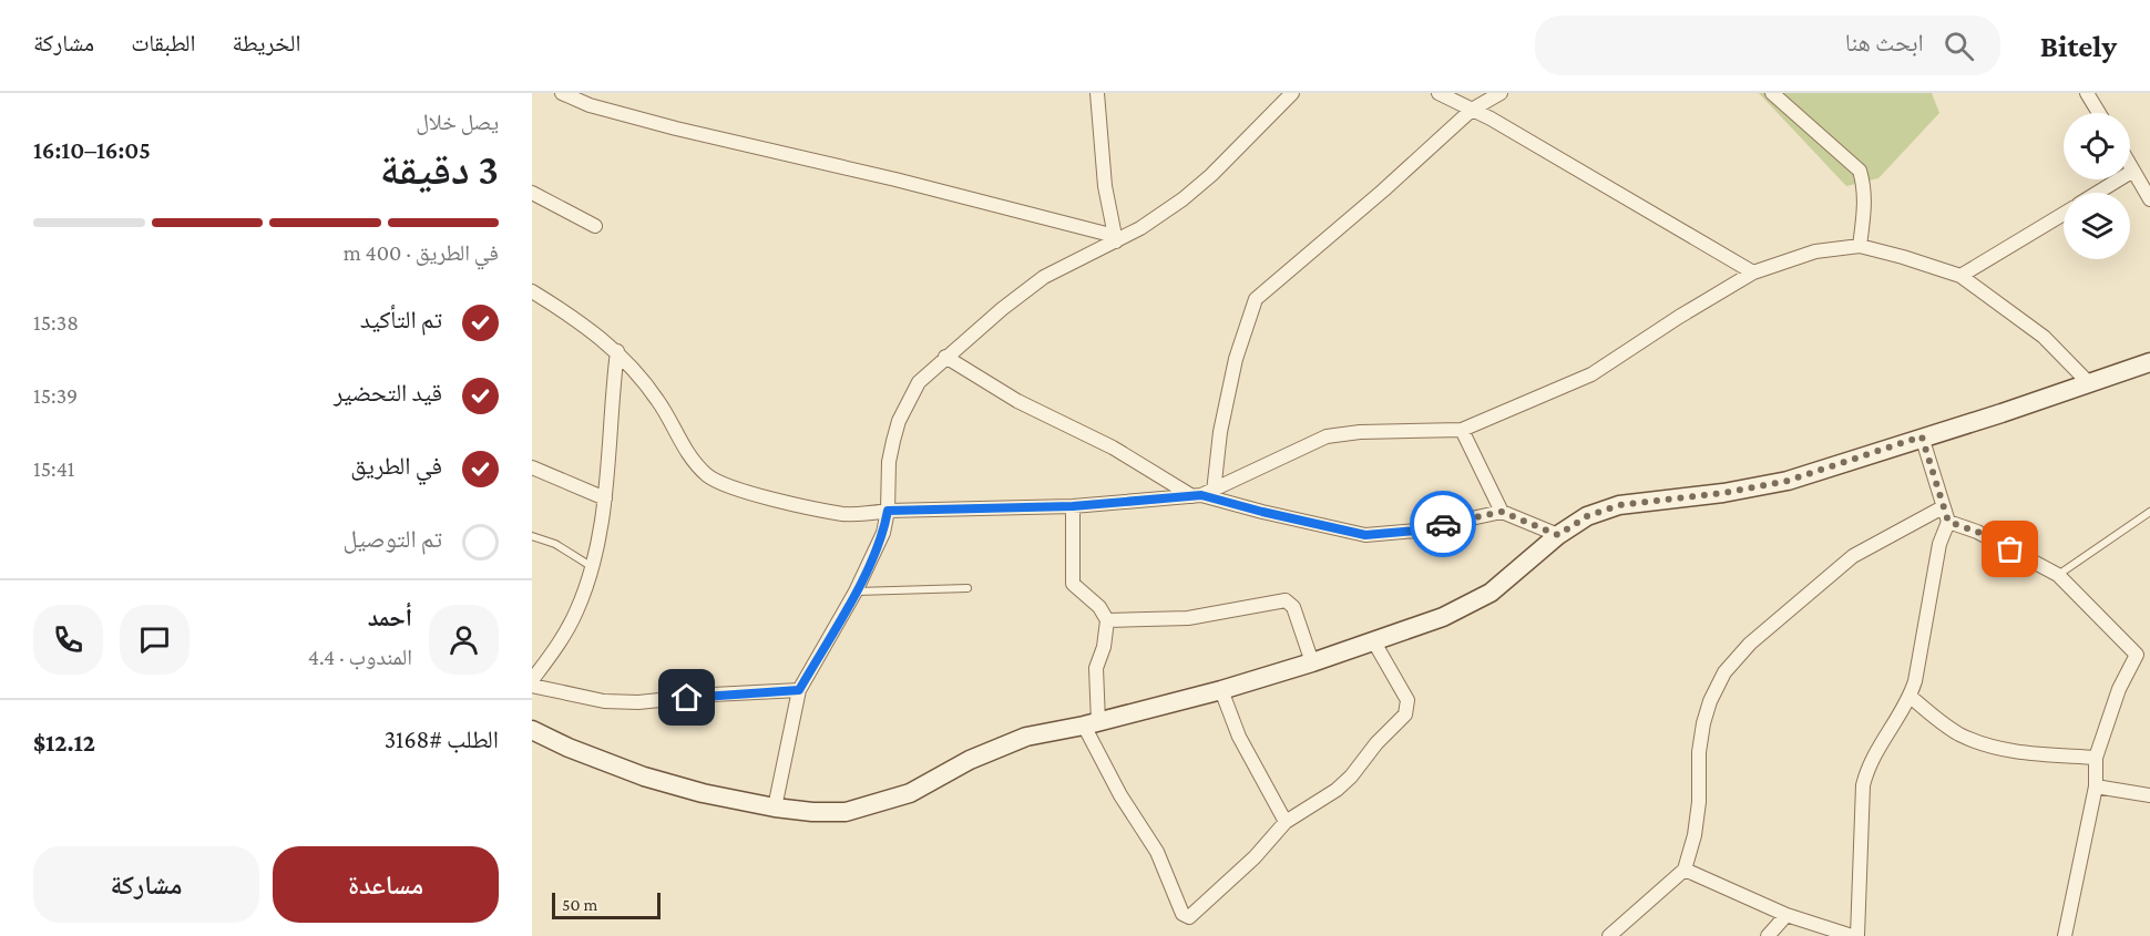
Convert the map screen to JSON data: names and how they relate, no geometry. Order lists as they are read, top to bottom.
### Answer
{
  "scale_bar": "50 m",
  "page": {
    "header": "Bitely",
    "search": "ابحث هنا",
    "nav": ["الخريطة", "الطبقات", "مشاركة"],
    "heading": ["3 دقيقة", "يصل خلال", "16:05–16:10"],
    "panel": [
      "أحمد",
      "المندوب · 4.4",
      "الطلب #3168",
      "$12.12"
    ],
    "bar": "في الطريق · 400 m",
    "list": [
      ["تم التأكيد", "15:38"],
      ["قيد التحضير", "15:39"],
      ["في الطريق", "15:41"],
      "تم التوصيل"
    ],
    "buttons": ["مساعدة", "مشاركة"],
    "scale": "50 m"
  }
}
